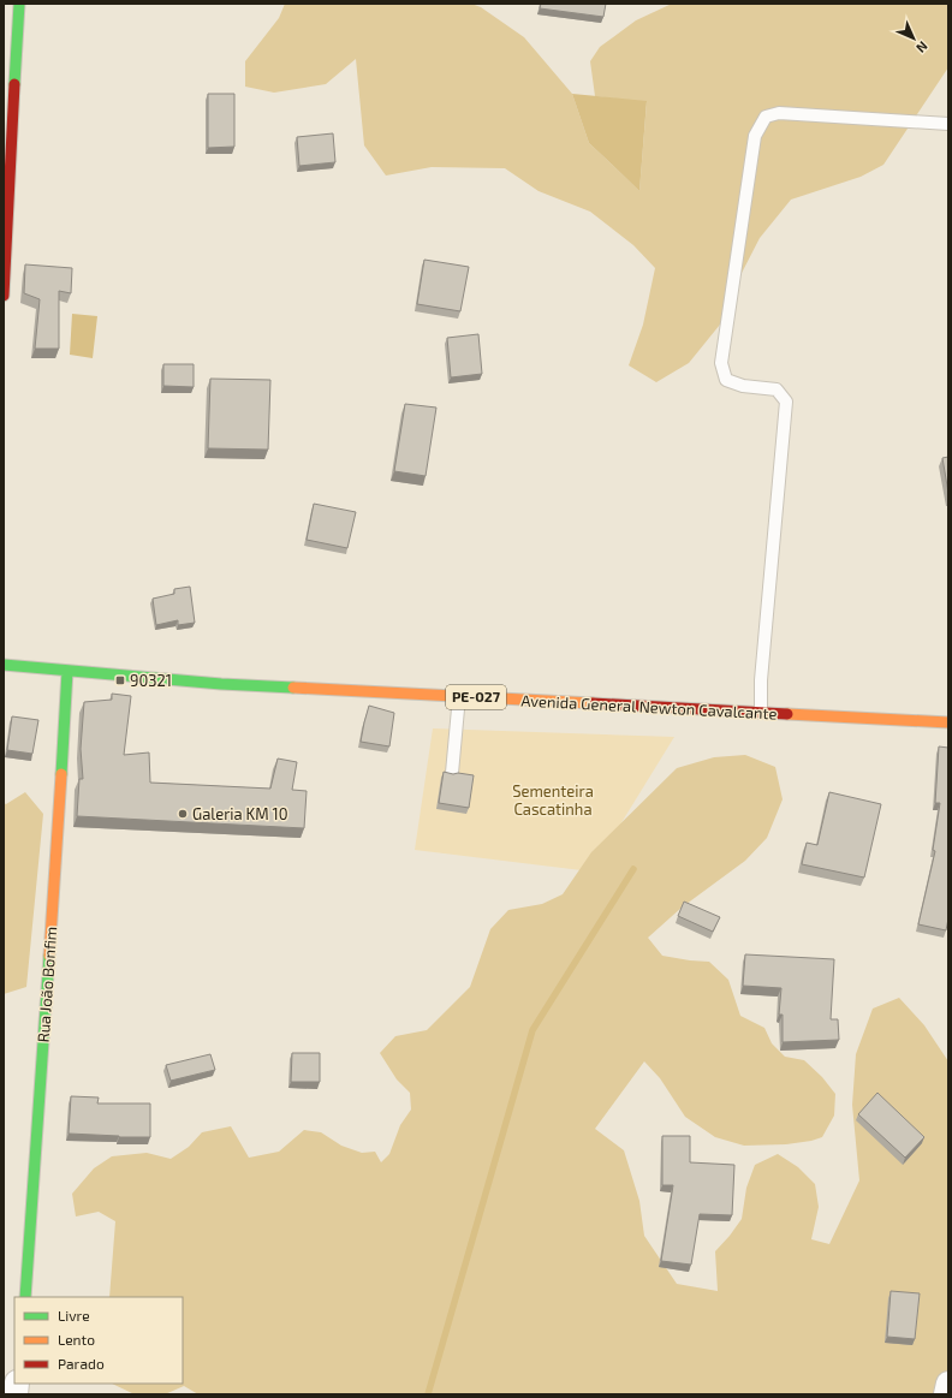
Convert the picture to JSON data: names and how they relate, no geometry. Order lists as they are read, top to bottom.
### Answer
{
  "streets": {
    "main road": ["PE-027", "Avenida General Newton Cavalcante", "Rua João Bonfim"]
  },
  "crossings": [
    ["Avenida General Newton Cavalcante", "Rua João Bonfim"]
  ],
  "parks": ["Sementeira Cascatinha"],
  "places": {
    "transit": ["90321"],
    "other": ["Galeria KM 10"]
  },
  "legend": ["Livre", "Lento", "Parado"],
  "north": "bottom right"
}
